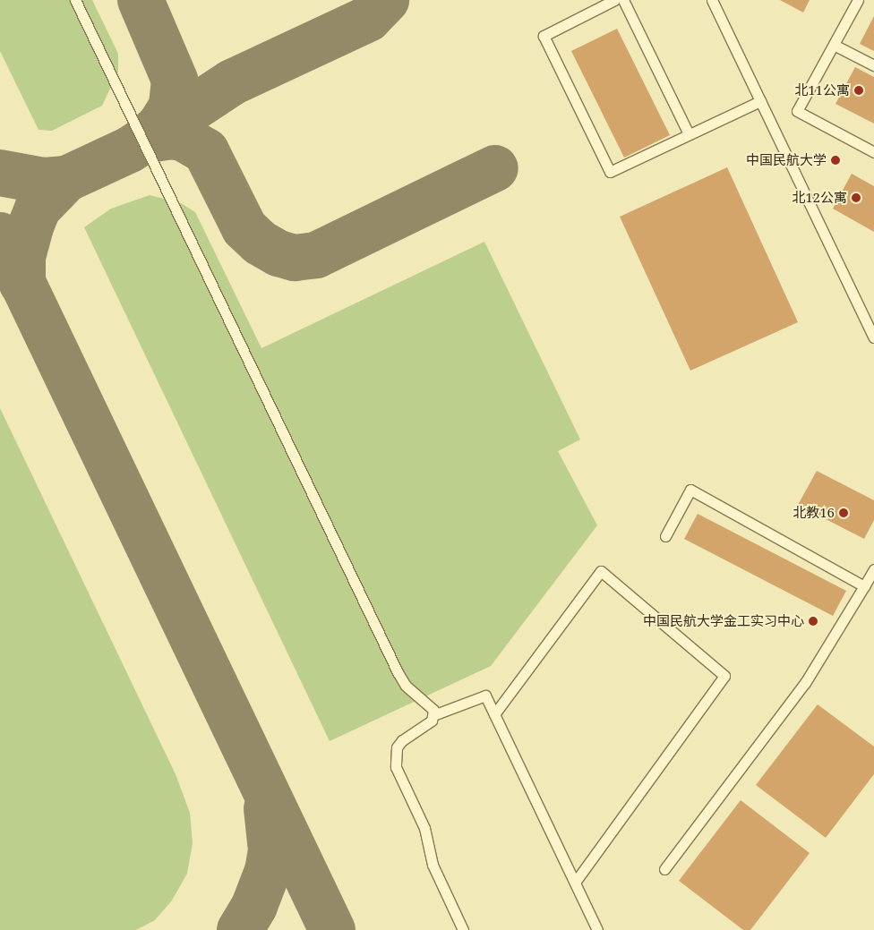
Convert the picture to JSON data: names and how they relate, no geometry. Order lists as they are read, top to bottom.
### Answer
{
  "places": [
    "北11公寓",
    "中国民航大学",
    "北12公寓",
    "北教16",
    "中国民航大学金工实习中心"
  ]
}
